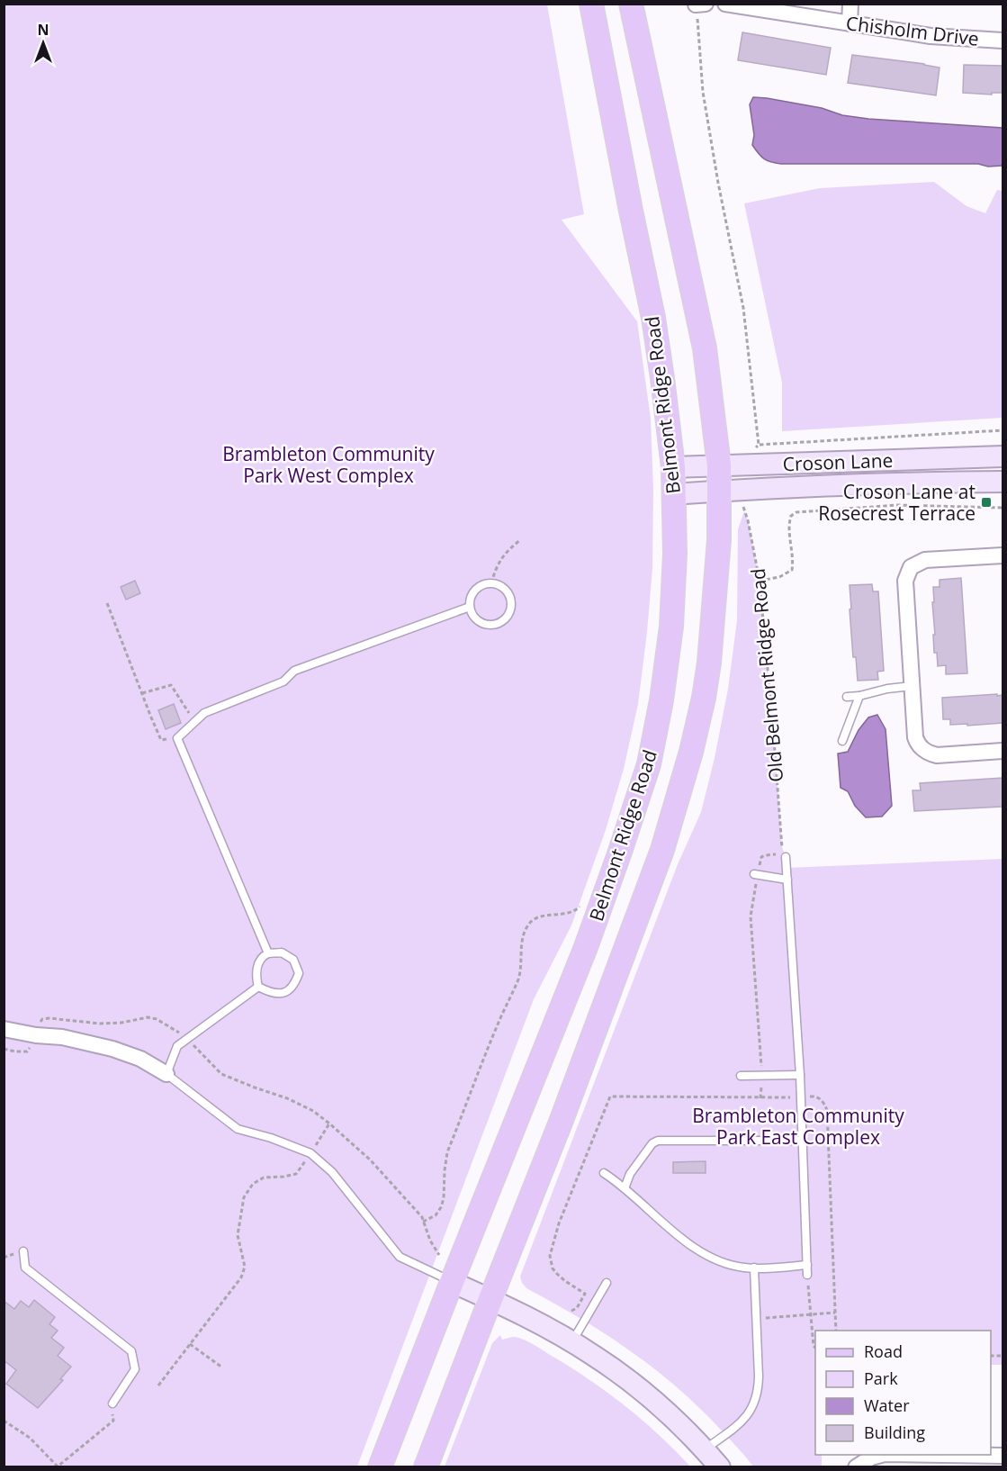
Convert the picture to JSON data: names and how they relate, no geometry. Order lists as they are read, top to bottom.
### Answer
{
  "streets": {
    "main road": ["Belmont Ridge Road", "Croson Lane"],
    "street": ["Chisholm Drive"],
    "path": ["Old Belmont Ridge Road"]
  },
  "crossings": [
    ["Belmont Ridge Road", "Croson Lane"],
    ["Croson Lane", "Old Belmont Ridge Road"]
  ],
  "parks": ["Brambleton Community Park West Complex", "Brambleton Community Park East Complex"],
  "places": {
    "transit": ["Croson Lane at Rosecrest Terrace"]
  },
  "legend": [
    "Road",
    "Park",
    "Water",
    "Building"
  ],
  "north": "top"
}
